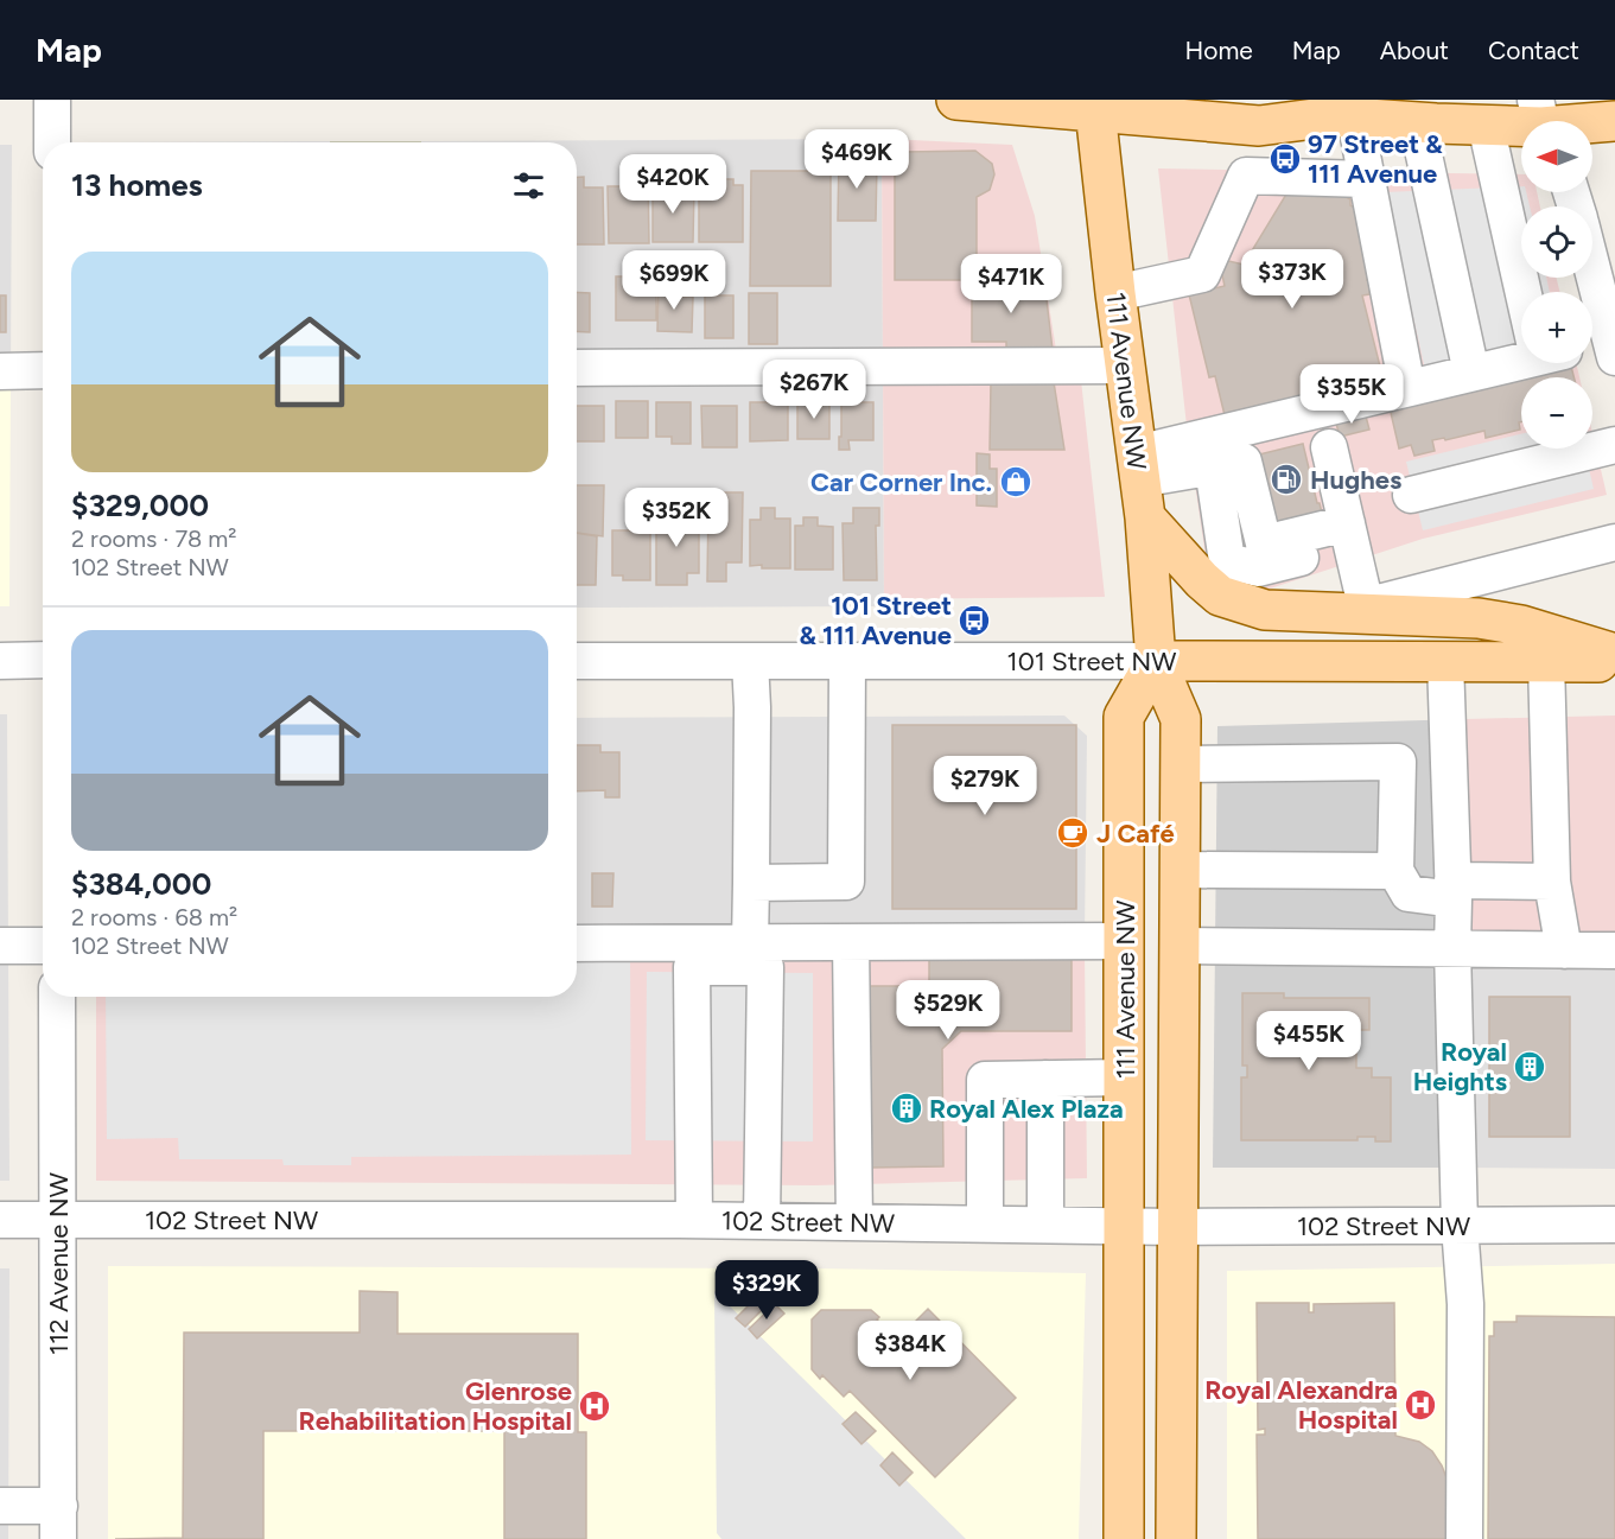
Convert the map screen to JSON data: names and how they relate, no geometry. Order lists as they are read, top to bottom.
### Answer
{
  "streets": {
    "main road": ["111 Avenue NW", "101 Street NW"],
    "street": ["102 Street NW", "112 Avenue NW"]
  },
  "crossings": [
    ["111 Avenue NW", "101 Street NW"],
    ["111 Avenue NW", "102 Street NW"],
    ["102 Street NW", "112 Avenue NW"]
  ],
  "places": {
    "bus stop": ["97 Street & 111 Avenue", "101 Street & 111 Avenue"],
    "fuel station": ["Hughes"],
    "shop": ["Car Corner Inc."],
    "cafe": ["J Café"],
    "building": ["Royal Heights", "Royal Alex Plaza"],
    "hospital": ["Royal Alexandra Hospital", "Glenrose Rehabilitation Hospital"]
  },
  "north": "left",
  "page": {
    "header": "Map",
    "nav": [
      "Home",
      "Map",
      "About",
      "Contact"
    ],
    "map_buttons": ["+", "−"],
    "price": [
      "$469K",
      "$420K",
      "$373K",
      "$699K",
      "$471K",
      "$267K",
      "$355K",
      "$352K",
      "$279K",
      "$529K",
      "$455K",
      "$329K",
      "$384K"
    ],
    "heading": "13 homes",
    "list": [
      {
        "name": "$329,000",
        "note": "2 rooms · 78 m² · 102 Street NW"
      },
      {
        "name": "$384,000",
        "note": "2 rooms · 68 m² · 102 Street NW"
      }
    ]
  }
}
